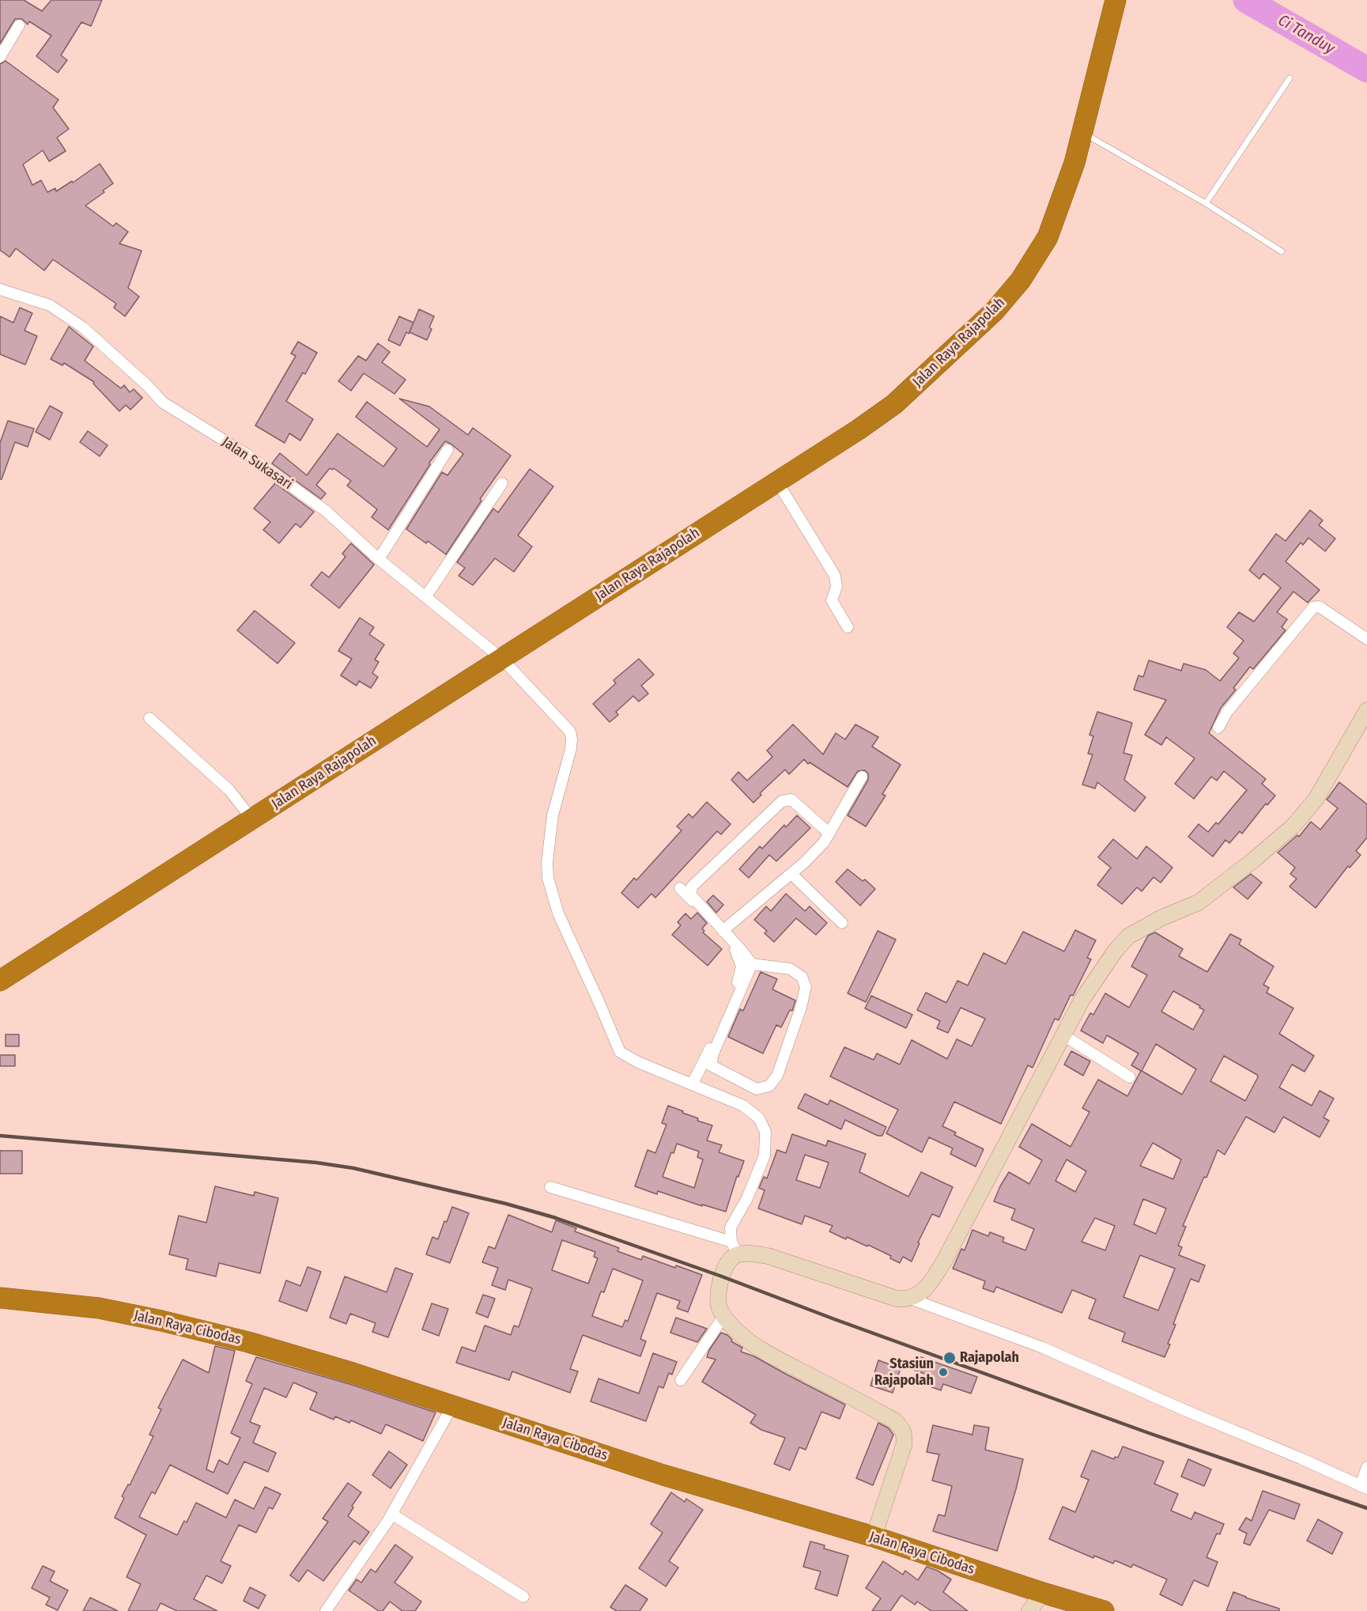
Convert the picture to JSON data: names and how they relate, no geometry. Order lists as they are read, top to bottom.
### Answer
{
  "streets": {
    "highway": ["Jalan Raya Rajapolah", "Jalan Raya Cibodas"],
    "street": ["Jalan Sukasari"]
  },
  "crossings": [
    ["Jalan Raya Rajapolah", "Jalan Sukasari"]
  ],
  "water": ["Ci Tanduy"],
  "places": ["Rajapolah", "Stasiun Rajapolah"]
}
